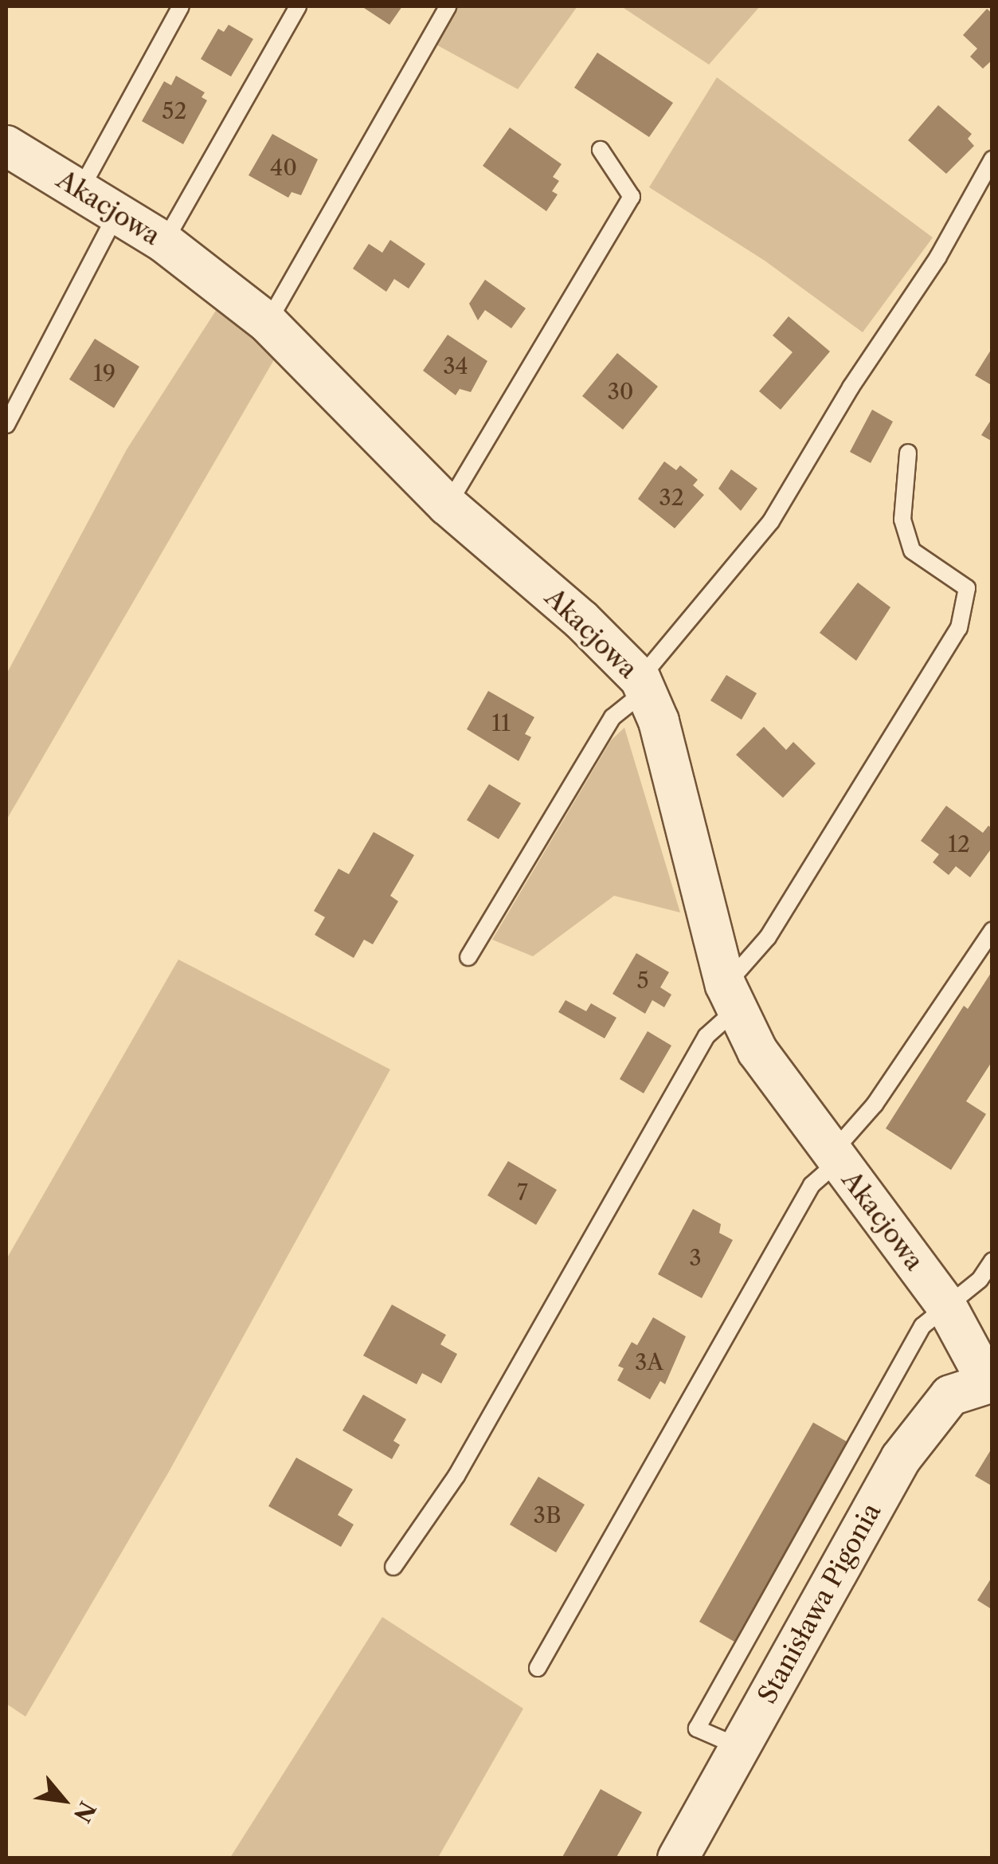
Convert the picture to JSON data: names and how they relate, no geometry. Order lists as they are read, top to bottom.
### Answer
{
  "streets": {
    "street": ["Akacjowa", "Stanisława Pigonia"]
  },
  "crossings": [
    ["Akacjowa", "Stanisława Pigonia"]
  ],
  "house_numbers": [
    "52",
    "40",
    "34",
    "19",
    "30",
    "32",
    "11",
    "12",
    "5",
    "7",
    "3",
    "3A",
    "3B"
  ],
  "north": "bottom right"
}
